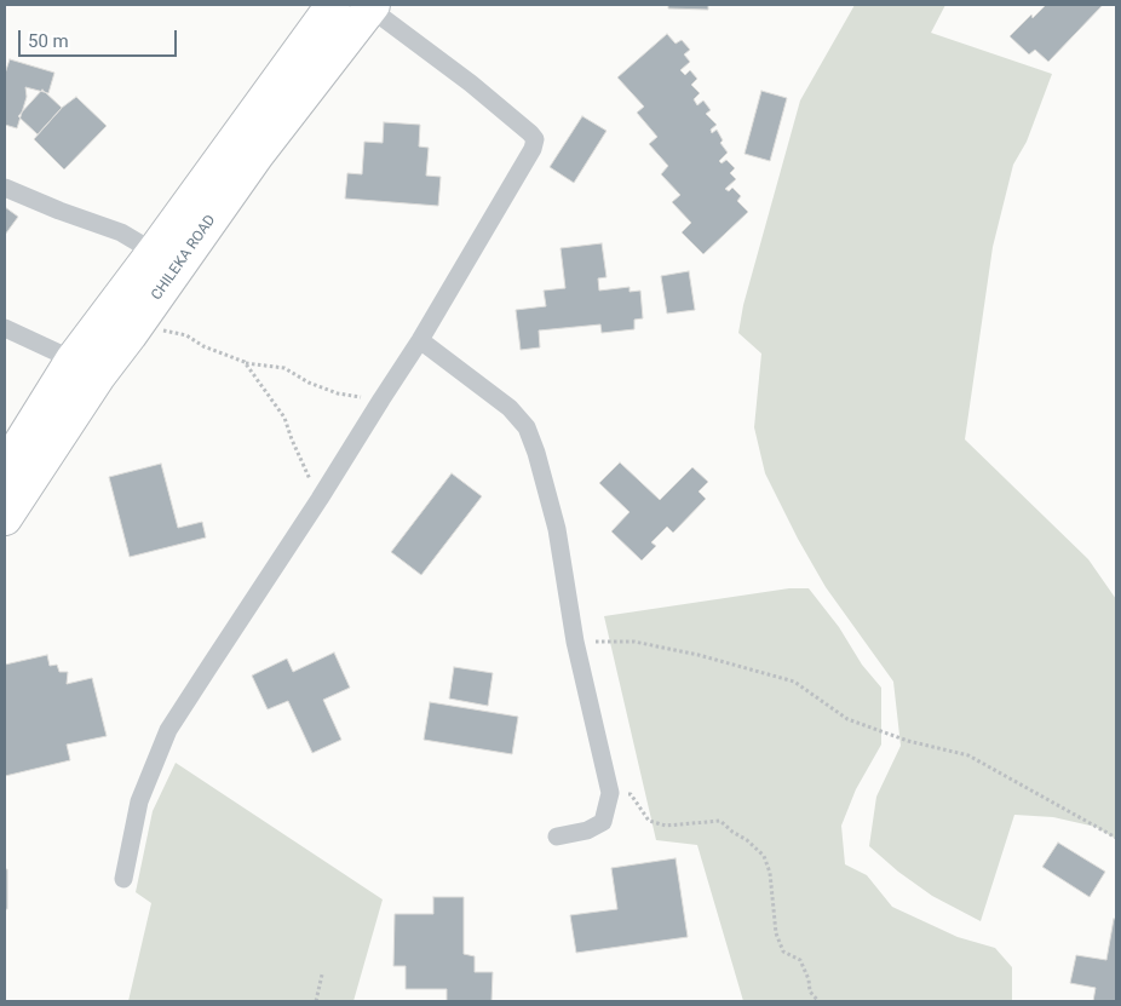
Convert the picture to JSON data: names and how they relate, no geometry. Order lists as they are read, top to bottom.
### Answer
{
  "streets": {
    "highway": ["CHILEKA ROAD"]
  },
  "scale_bar": "50 m"
}
